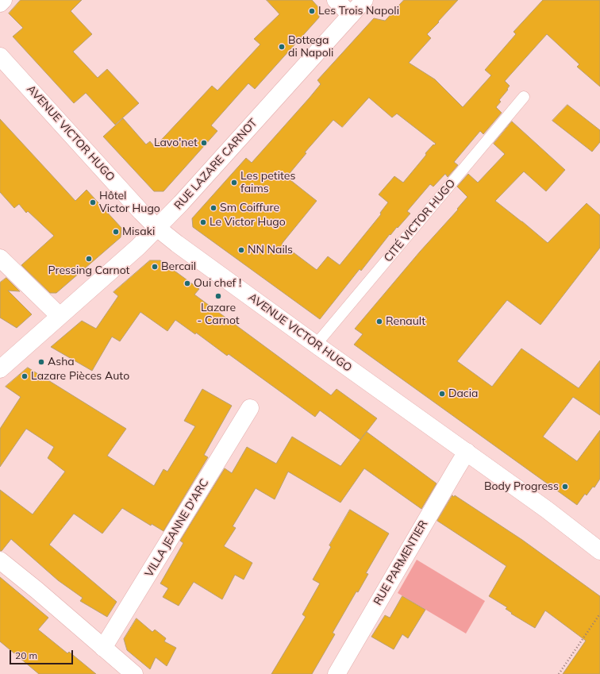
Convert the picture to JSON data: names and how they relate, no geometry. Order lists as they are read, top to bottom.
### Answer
{
  "streets": {
    "street": [
      "AVENUE VICTOR HUGO",
      "RUE LAZARE CARNOT",
      "VILLA JEANNE D'ARC",
      "RUE PARMENTIER"
    ],
    "lane": ["CITÉ VICTOR HUGO"]
  },
  "crossings": [
    ["AVENUE VICTOR HUGO", "RUE LAZARE CARNOT"],
    ["AVENUE VICTOR HUGO", "CITÉ VICTOR HUGO"],
    ["AVENUE VICTOR HUGO", "RUE PARMENTIER"]
  ],
  "places": [
    "Les Trois Napoli",
    "Bottega di Napoli",
    "Lavo'net",
    "Les petites faims",
    "Hôtel Victor Hugo",
    "Sm Coiffure",
    "Le Victor Hugo",
    "Misaki",
    "NN Nails",
    "Pressing Carnot",
    "Bercail",
    "Oui chef !",
    "Lazare - Carnot",
    "Renault",
    "Asha",
    "Lazare Pièces Auto",
    "Dacia",
    "Body Progress"
  ],
  "scale_bar": "20 m"
}
